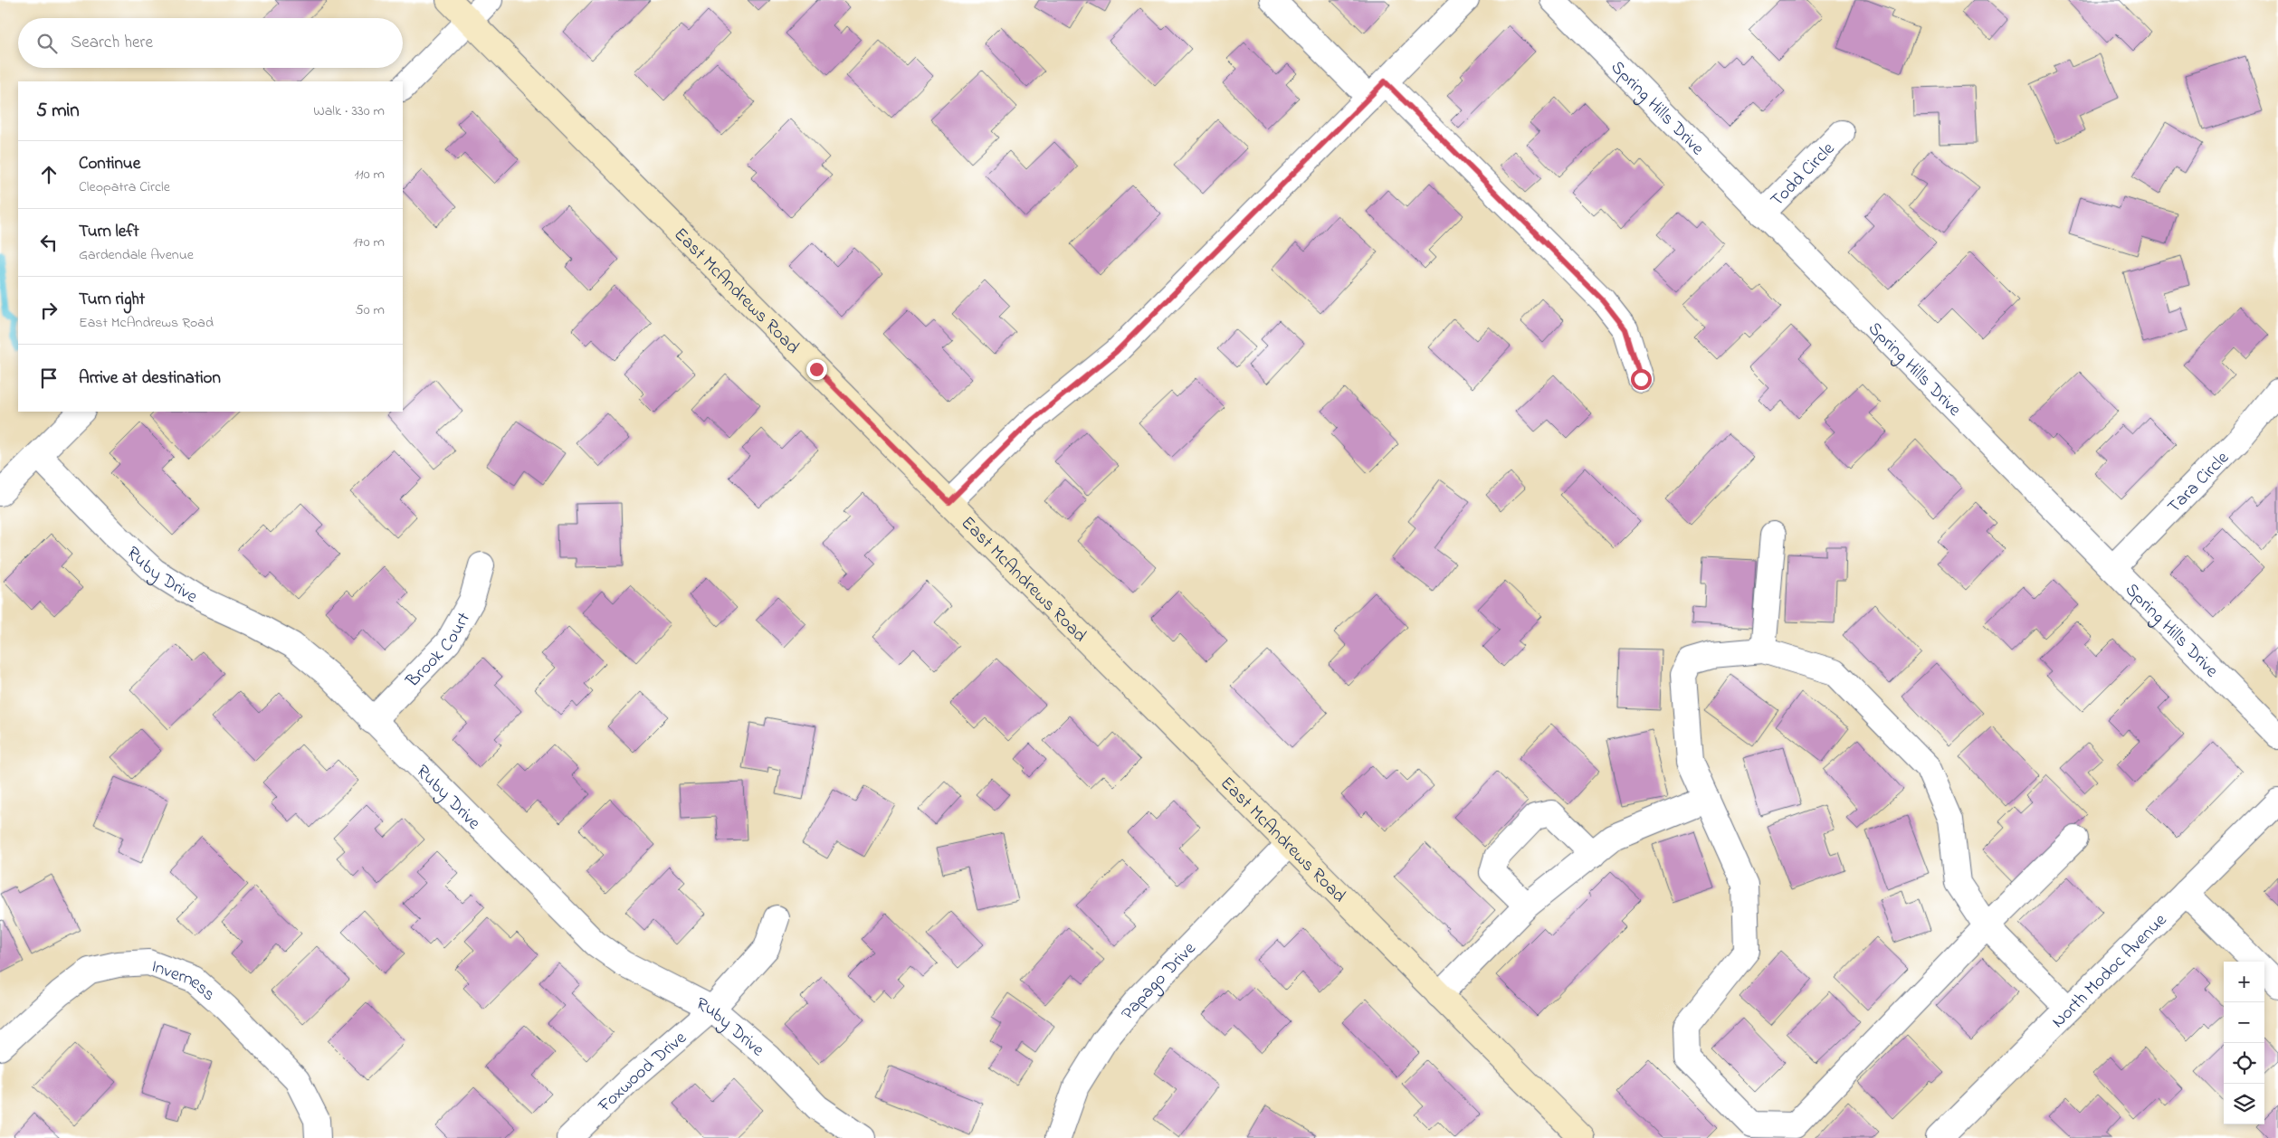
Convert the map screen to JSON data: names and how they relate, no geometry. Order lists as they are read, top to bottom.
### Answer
{
  "streets": {
    "main road": ["East McAndrews Road"],
    "street": [
      "Spring Hills Drive",
      "Todd Circle",
      "Tara Circle",
      "Ruby Drive",
      "Brook Court",
      "North Modoc Avenue",
      "Papago Drive",
      "Inverness",
      "Foxwood Drive"
    ]
  },
  "crossings": [
    ["Spring Hills Drive", "Todd Circle"],
    ["Spring Hills Drive", "Tara Circle"],
    ["East McAndrews Road", "Papago Drive"],
    ["Ruby Drive", "Brook Court"],
    ["Ruby Drive", "Foxwood Drive"]
  ],
  "page": {
    "search": "Search here",
    "heading": ["5 min", "Walk · 330 m"],
    "list": [
      ["Continue", "Cleopatra Circle", "110 m"],
      ["Turn left", "Gardendale Avenue", "170 m"],
      ["Turn right", "East McAndrews Road", "50 m"],
      "Arrive at destination"
    ],
    "map_buttons": ["+", "−"]
  }
}
